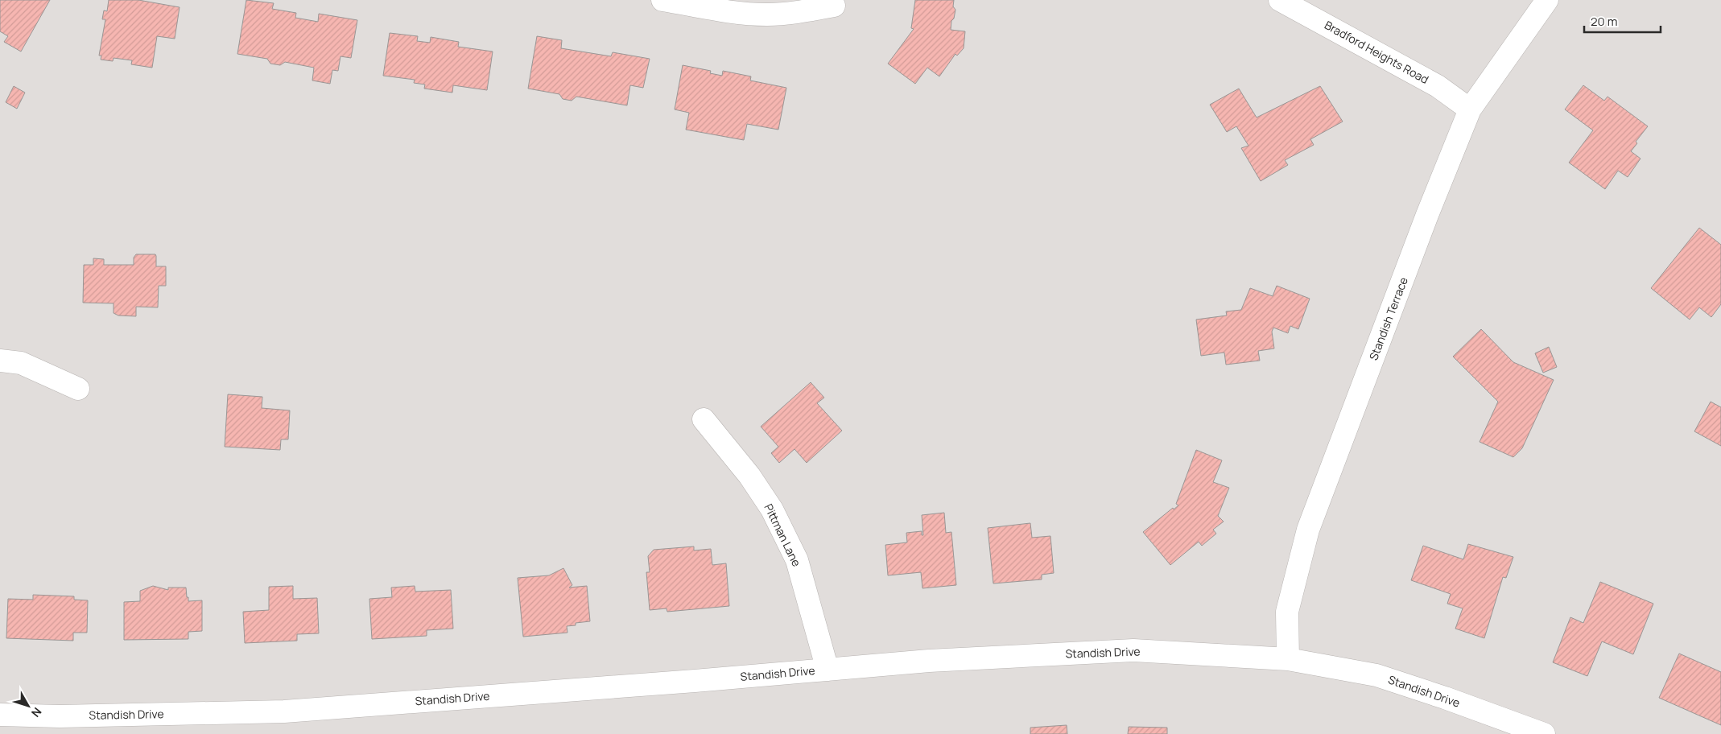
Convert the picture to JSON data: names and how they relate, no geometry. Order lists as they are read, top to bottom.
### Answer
{
  "streets": {
    "street": [
      "Bradford Heights Road",
      "Standish Terrace",
      "Pittman Lane",
      "Standish Drive"
    ]
  },
  "crossings": [
    ["Bradford Heights Road", "Standish Terrace"],
    ["Standish Terrace", "Standish Drive"],
    ["Pittman Lane", "Standish Drive"]
  ],
  "scale_bar": "20 m",
  "north": "bottom right"
}
